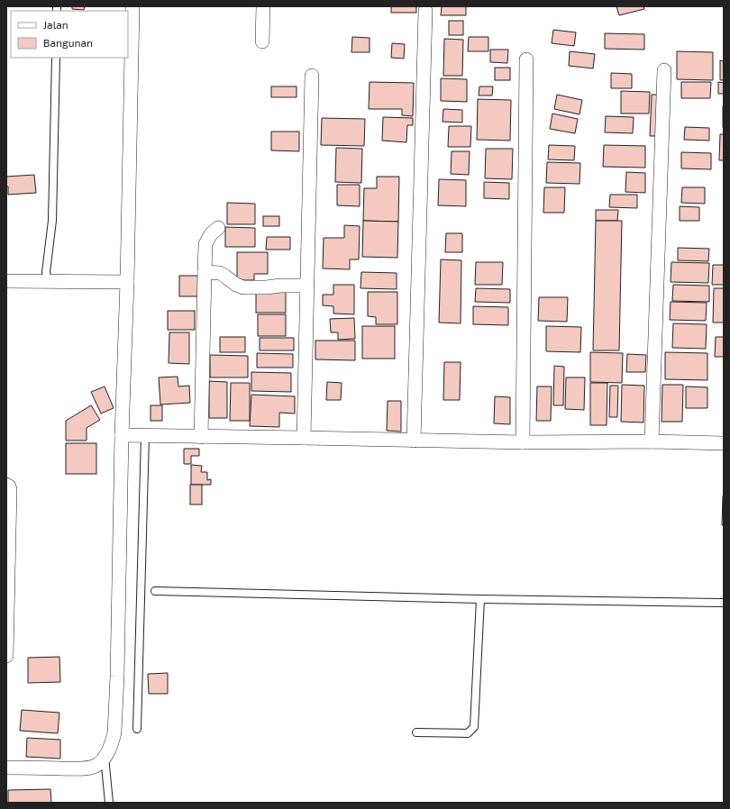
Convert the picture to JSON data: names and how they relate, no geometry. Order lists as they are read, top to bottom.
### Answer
{
  "legend": ["Jalan", "Bangunan"]
}
